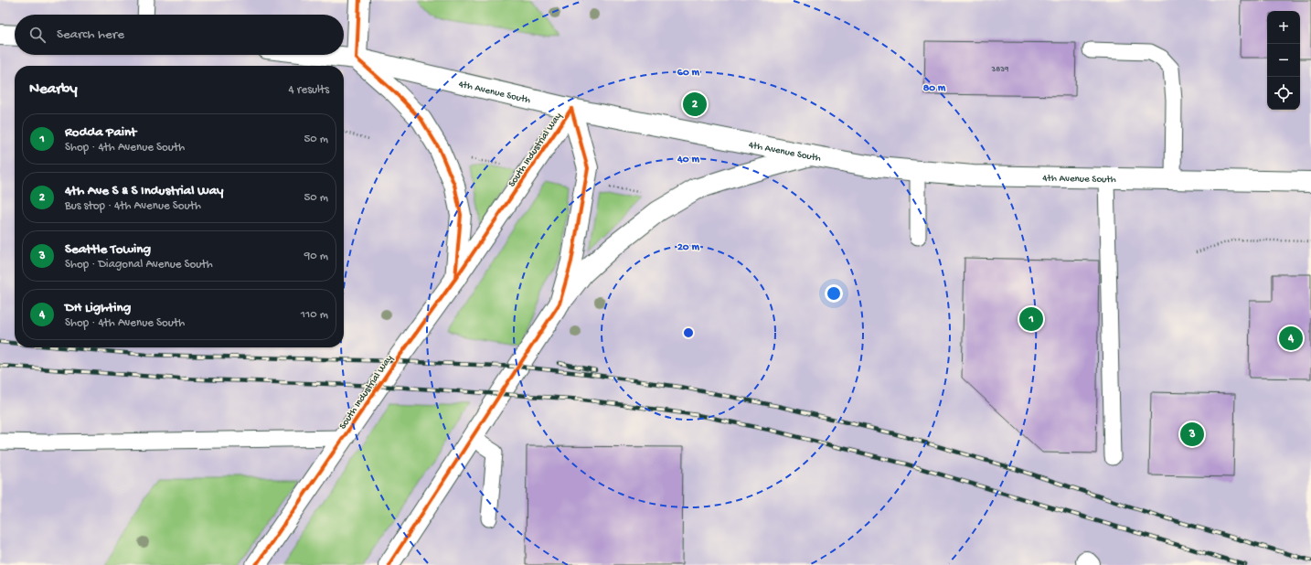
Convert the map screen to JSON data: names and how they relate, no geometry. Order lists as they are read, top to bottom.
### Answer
{
  "streets": {
    "street": ["4th Avenue South", "South Industrial Way"]
  },
  "crossings": [
    ["4th Avenue South", "South Industrial Way"]
  ],
  "house_numbers": ["3839"],
  "page": {
    "map_buttons": ["+", "−"],
    "search": "Search here",
    "heading": ["Nearby", "4 results"],
    "pins": [
      "2",
      "1",
      "4",
      "3"
    ],
    "list": [
      {
        "mark": "1",
        "name": "Rodda Paint",
        "note": "Shop · 4th Avenue South",
        "value": "50 m"
      },
      {
        "mark": "2",
        "name": "4th Ave S & S Industrial Way",
        "note": "Bus stop · 4th Avenue South",
        "value": "50 m"
      },
      {
        "mark": "3",
        "name": "Seattle Towing",
        "note": "Shop · Diagonal Avenue South",
        "value": "90 m"
      },
      {
        "mark": "4",
        "name": "DH Lighting",
        "note": "Shop · 4th Avenue South",
        "value": "110 m"
      }
    ]
  },
  "rings": [
    "60 m",
    "80 m",
    "40 m",
    "20 m"
  ]
}
